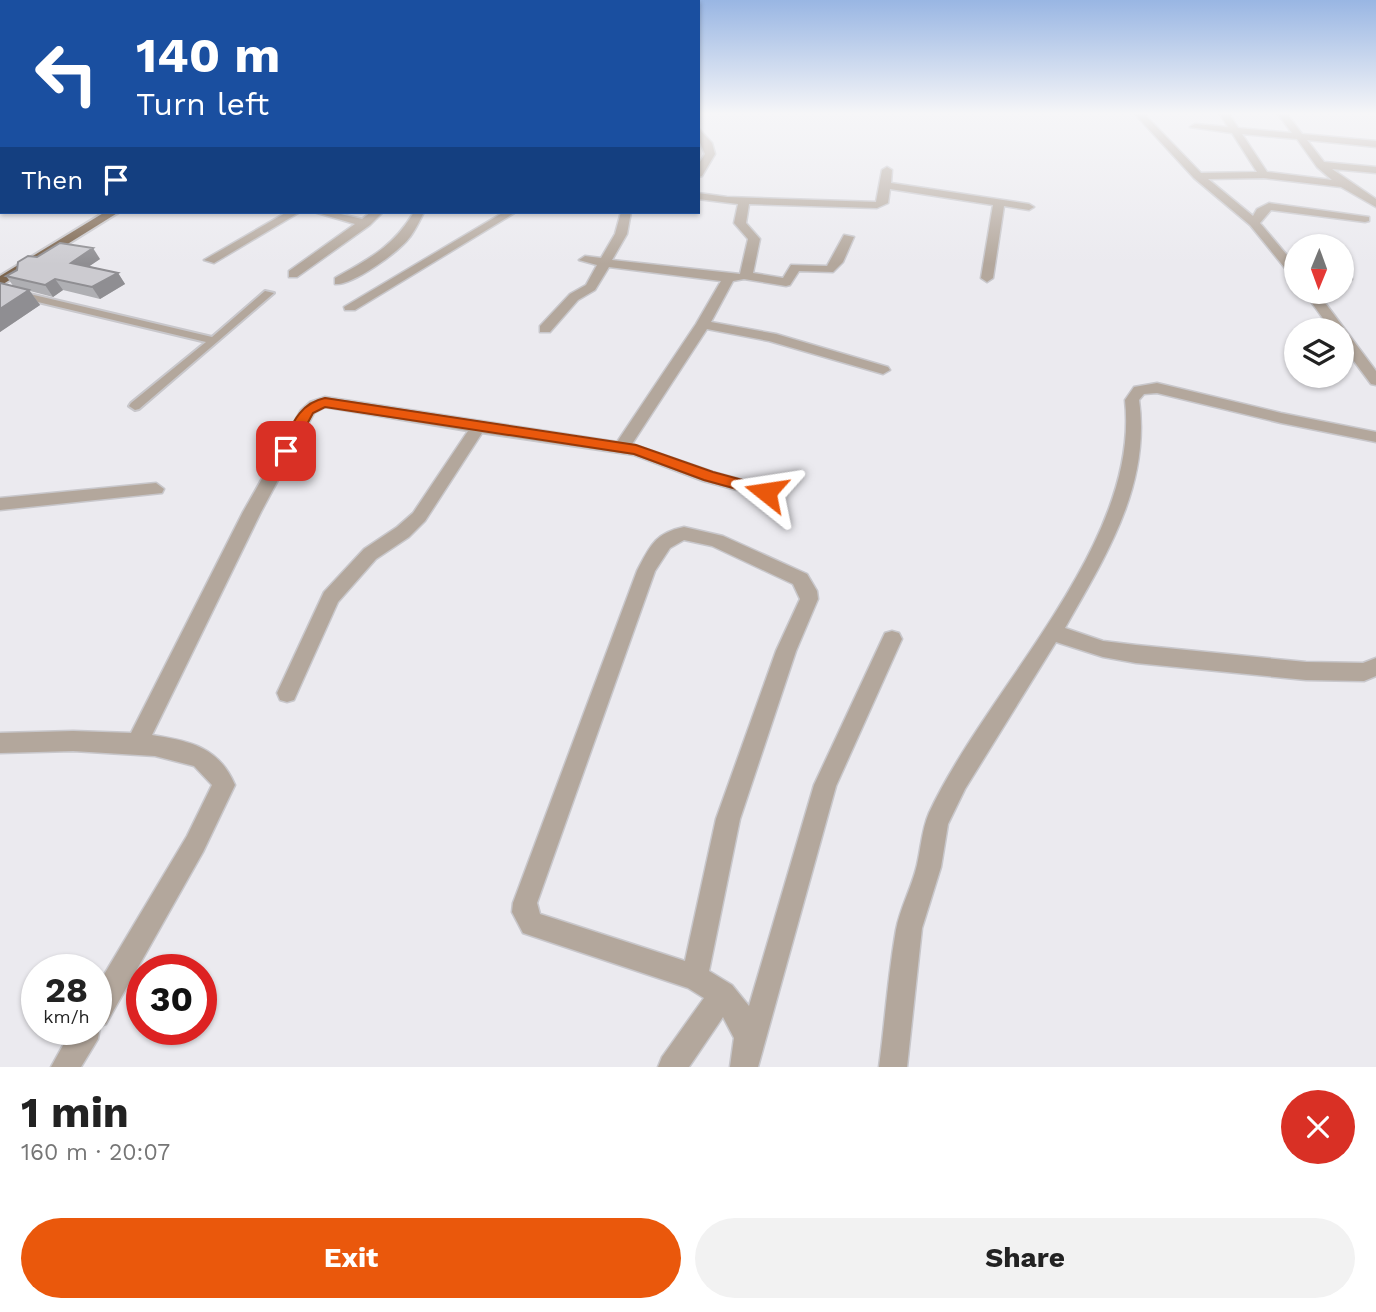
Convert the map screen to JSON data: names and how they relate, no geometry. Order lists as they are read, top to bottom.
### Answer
{
  "north": "bottom",
  "page": {
    "turn": ["140 m", "Turn left"],
    "then": "Then",
    "speed": "28 km/h",
    "limit": "30",
    "heading": ["1 min", "160 m · 20:07"],
    "buttons": ["Exit", "Share"]
  }
}
